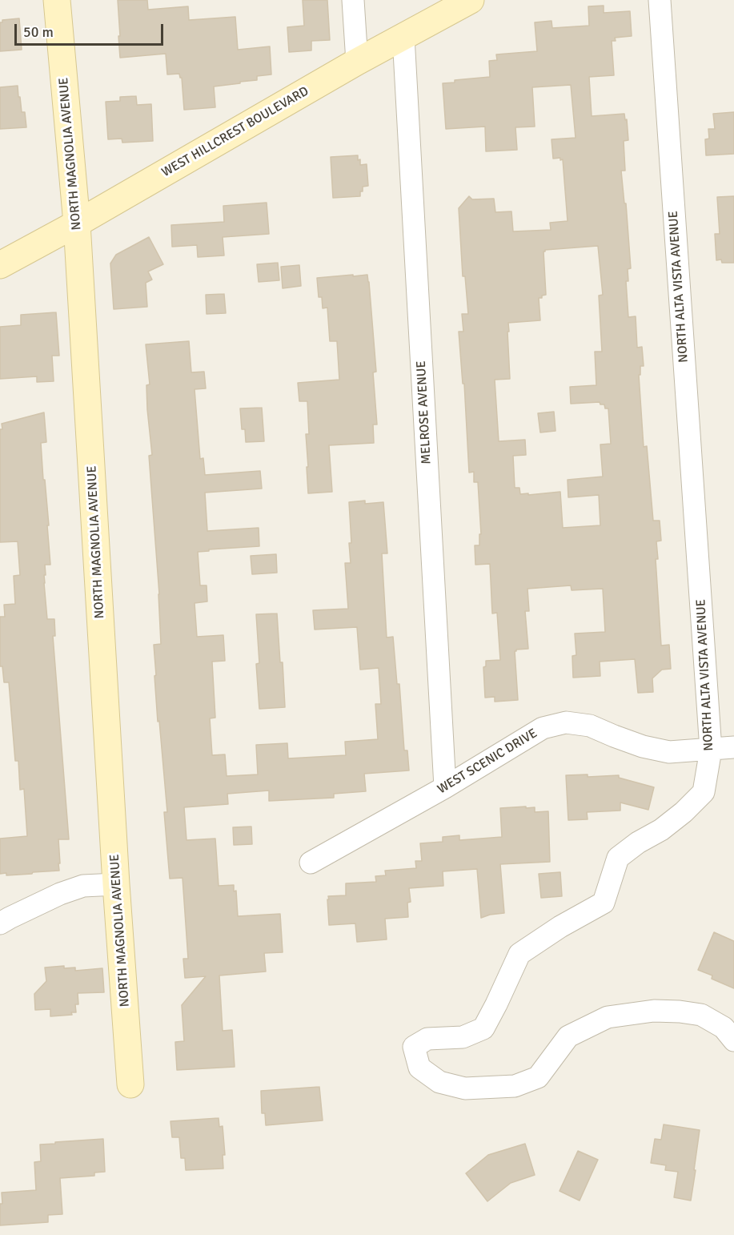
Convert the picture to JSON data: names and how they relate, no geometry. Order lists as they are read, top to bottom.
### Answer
{
  "streets": {
    "street": [
      "WEST HILLCREST BOULEVARD",
      "NORTH MAGNOLIA AVENUE",
      "NORTH ALTA VISTA AVENUE",
      "MELROSE AVENUE",
      "WEST SCENIC DRIVE"
    ]
  },
  "crossings": [
    ["WEST HILLCREST BOULEVARD", "NORTH MAGNOLIA AVENUE"],
    ["WEST HILLCREST BOULEVARD", "MELROSE AVENUE"],
    ["NORTH ALTA VISTA AVENUE", "WEST SCENIC DRIVE"],
    ["MELROSE AVENUE", "WEST SCENIC DRIVE"]
  ],
  "scale_bar": "50 m"
}
